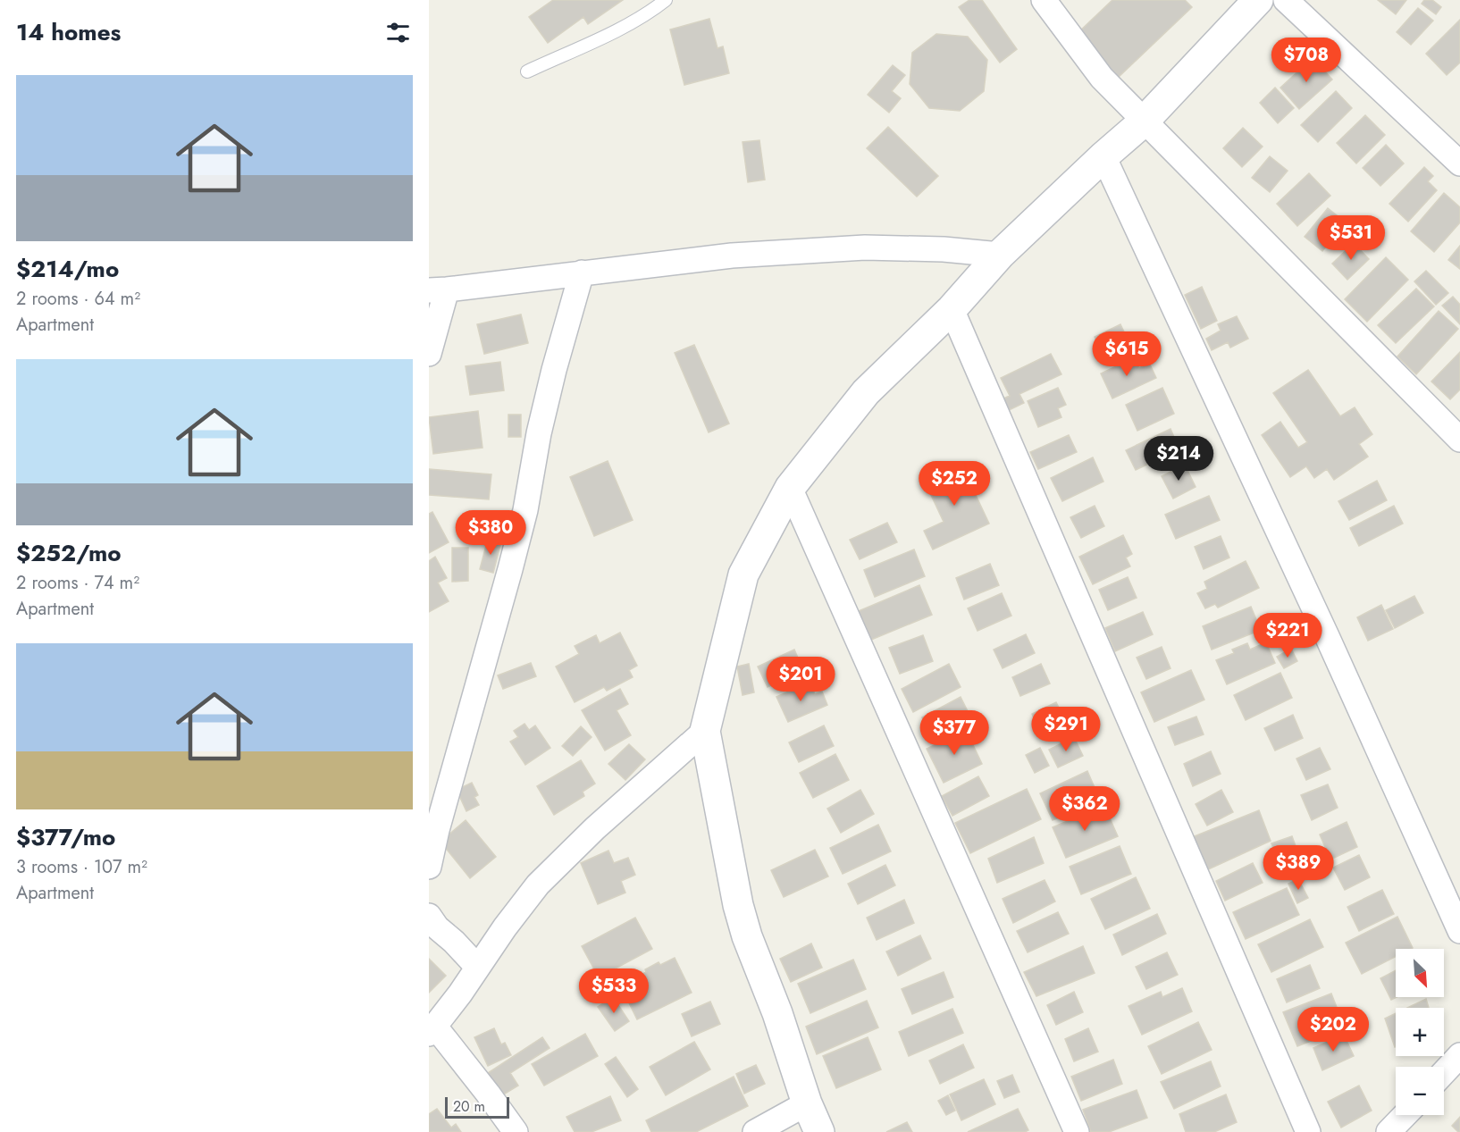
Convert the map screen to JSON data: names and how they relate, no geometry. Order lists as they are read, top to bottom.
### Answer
{
  "scale_bar": "20 m",
  "north": "bottom right",
  "page": {
    "heading": "14 homes",
    "price": [
      "$708",
      "$531",
      "$615",
      "$214",
      "$252",
      "$380",
      "$221",
      "$201",
      "$291",
      "$377",
      "$362",
      "$389",
      "$533",
      "$202"
    ],
    "list": [
      {
        "name": "$214/mo",
        "note": "2 rooms · 64 m² · Apartment"
      },
      {
        "name": "$252/mo",
        "note": "2 rooms · 74 m² · Apartment"
      },
      {
        "name": "$377/mo",
        "note": "3 rooms · 107 m² · Apartment"
      }
    ],
    "map_buttons": ["+", "−"],
    "scale": "20 m"
  }
}
